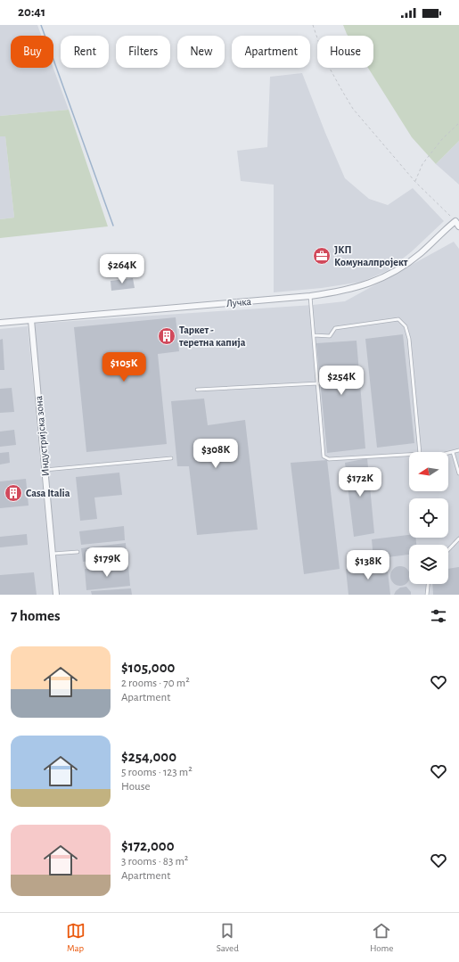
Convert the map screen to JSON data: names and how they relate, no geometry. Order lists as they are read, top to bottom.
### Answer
{
  "streets": {
    "street": ["Лучка", "Индустријска зона"]
  },
  "crossings": [
    ["Лучка", "Индустријска зона"]
  ],
  "places": {
    "office": ["ЈКП Комуналпројект"],
    "building": ["Таркет - теретна капија", "Casa Italia"]
  },
  "north": "left",
  "page": {
    "status": "20:41",
    "chip": [
      "Buy",
      "Rent",
      "Filters",
      "New",
      "Apartment",
      "House"
    ],
    "price": [
      "$264K",
      "$105K",
      "$254K",
      "$308K",
      "$172K",
      "$179K",
      "$138K"
    ],
    "heading": "7 homes",
    "list": [
      {
        "name": "$105,000",
        "note": "2 rooms · 70 m² · Apartment"
      },
      {
        "name": "$254,000",
        "note": "5 rooms · 123 m² · House"
      },
      {
        "name": "$172,000",
        "note": "3 rooms · 83 m² · Apartment"
      }
    ],
    "tabs": ["Map", "Saved", "Home"]
  }
}
